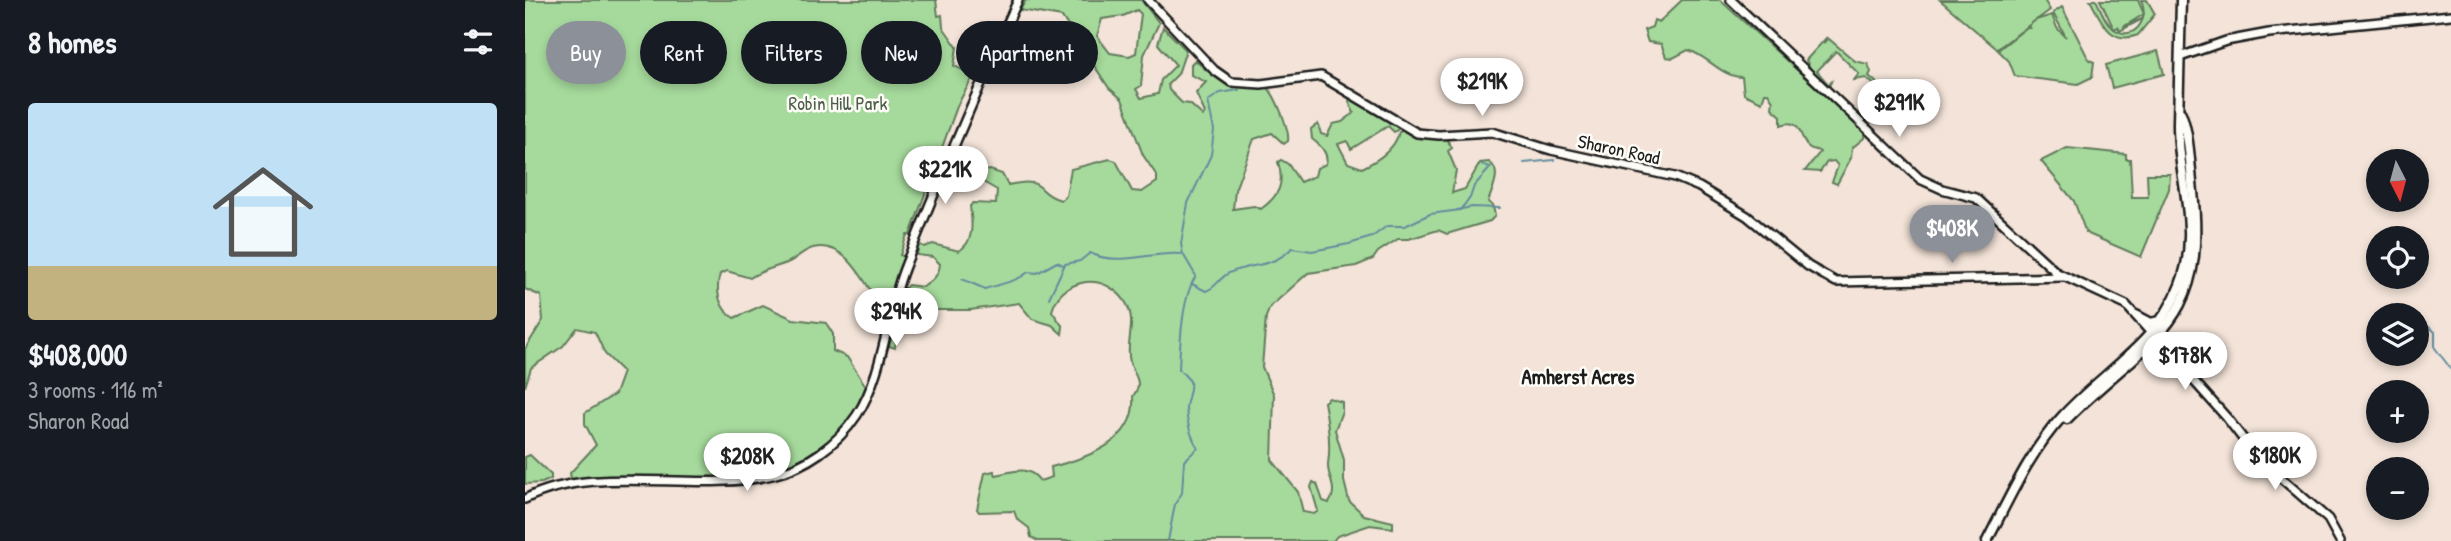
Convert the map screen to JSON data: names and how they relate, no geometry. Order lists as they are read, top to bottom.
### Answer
{
  "streets": {
    "street": ["Sharon Road"]
  },
  "districts": ["Amherst Acres"],
  "parks": ["Robin Hill Park"],
  "north": "bottom",
  "page": {
    "heading": "8 homes",
    "chip": [
      "Buy",
      "Rent",
      "Filters",
      "New",
      "Apartment"
    ],
    "price": [
      "$219K",
      "$291K",
      "$221K",
      "$408K",
      "$294K",
      "$178K",
      "$180K",
      "$208K"
    ],
    "list": [
      {
        "name": "$408,000",
        "note": "3 rooms · 116 m² · Sharon Road"
      }
    ],
    "map_buttons": ["+", "−"]
  }
}
